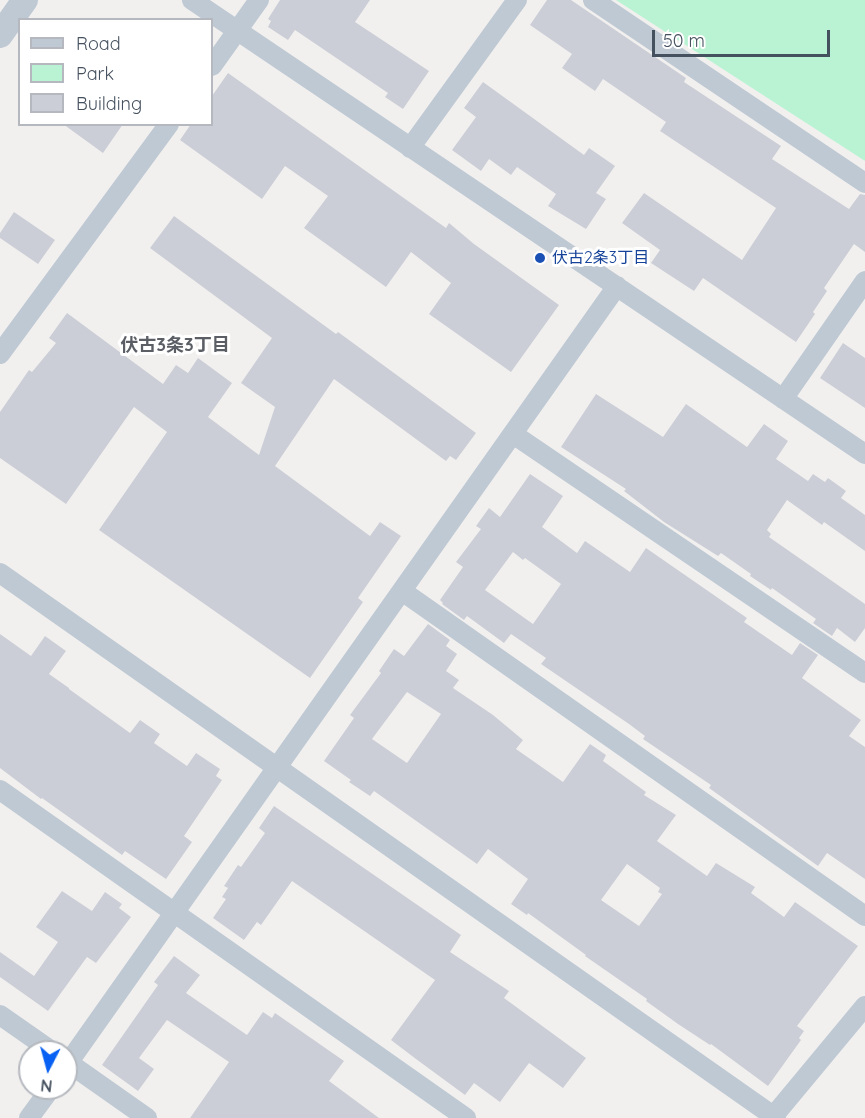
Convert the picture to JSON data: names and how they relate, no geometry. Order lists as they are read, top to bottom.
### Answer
{
  "districts": ["伏古3条3丁目"],
  "places": ["伏古2条3丁目"],
  "legend": ["Road", "Park", "Building"],
  "scale_bar": "50 m",
  "north": "bottom"
}
